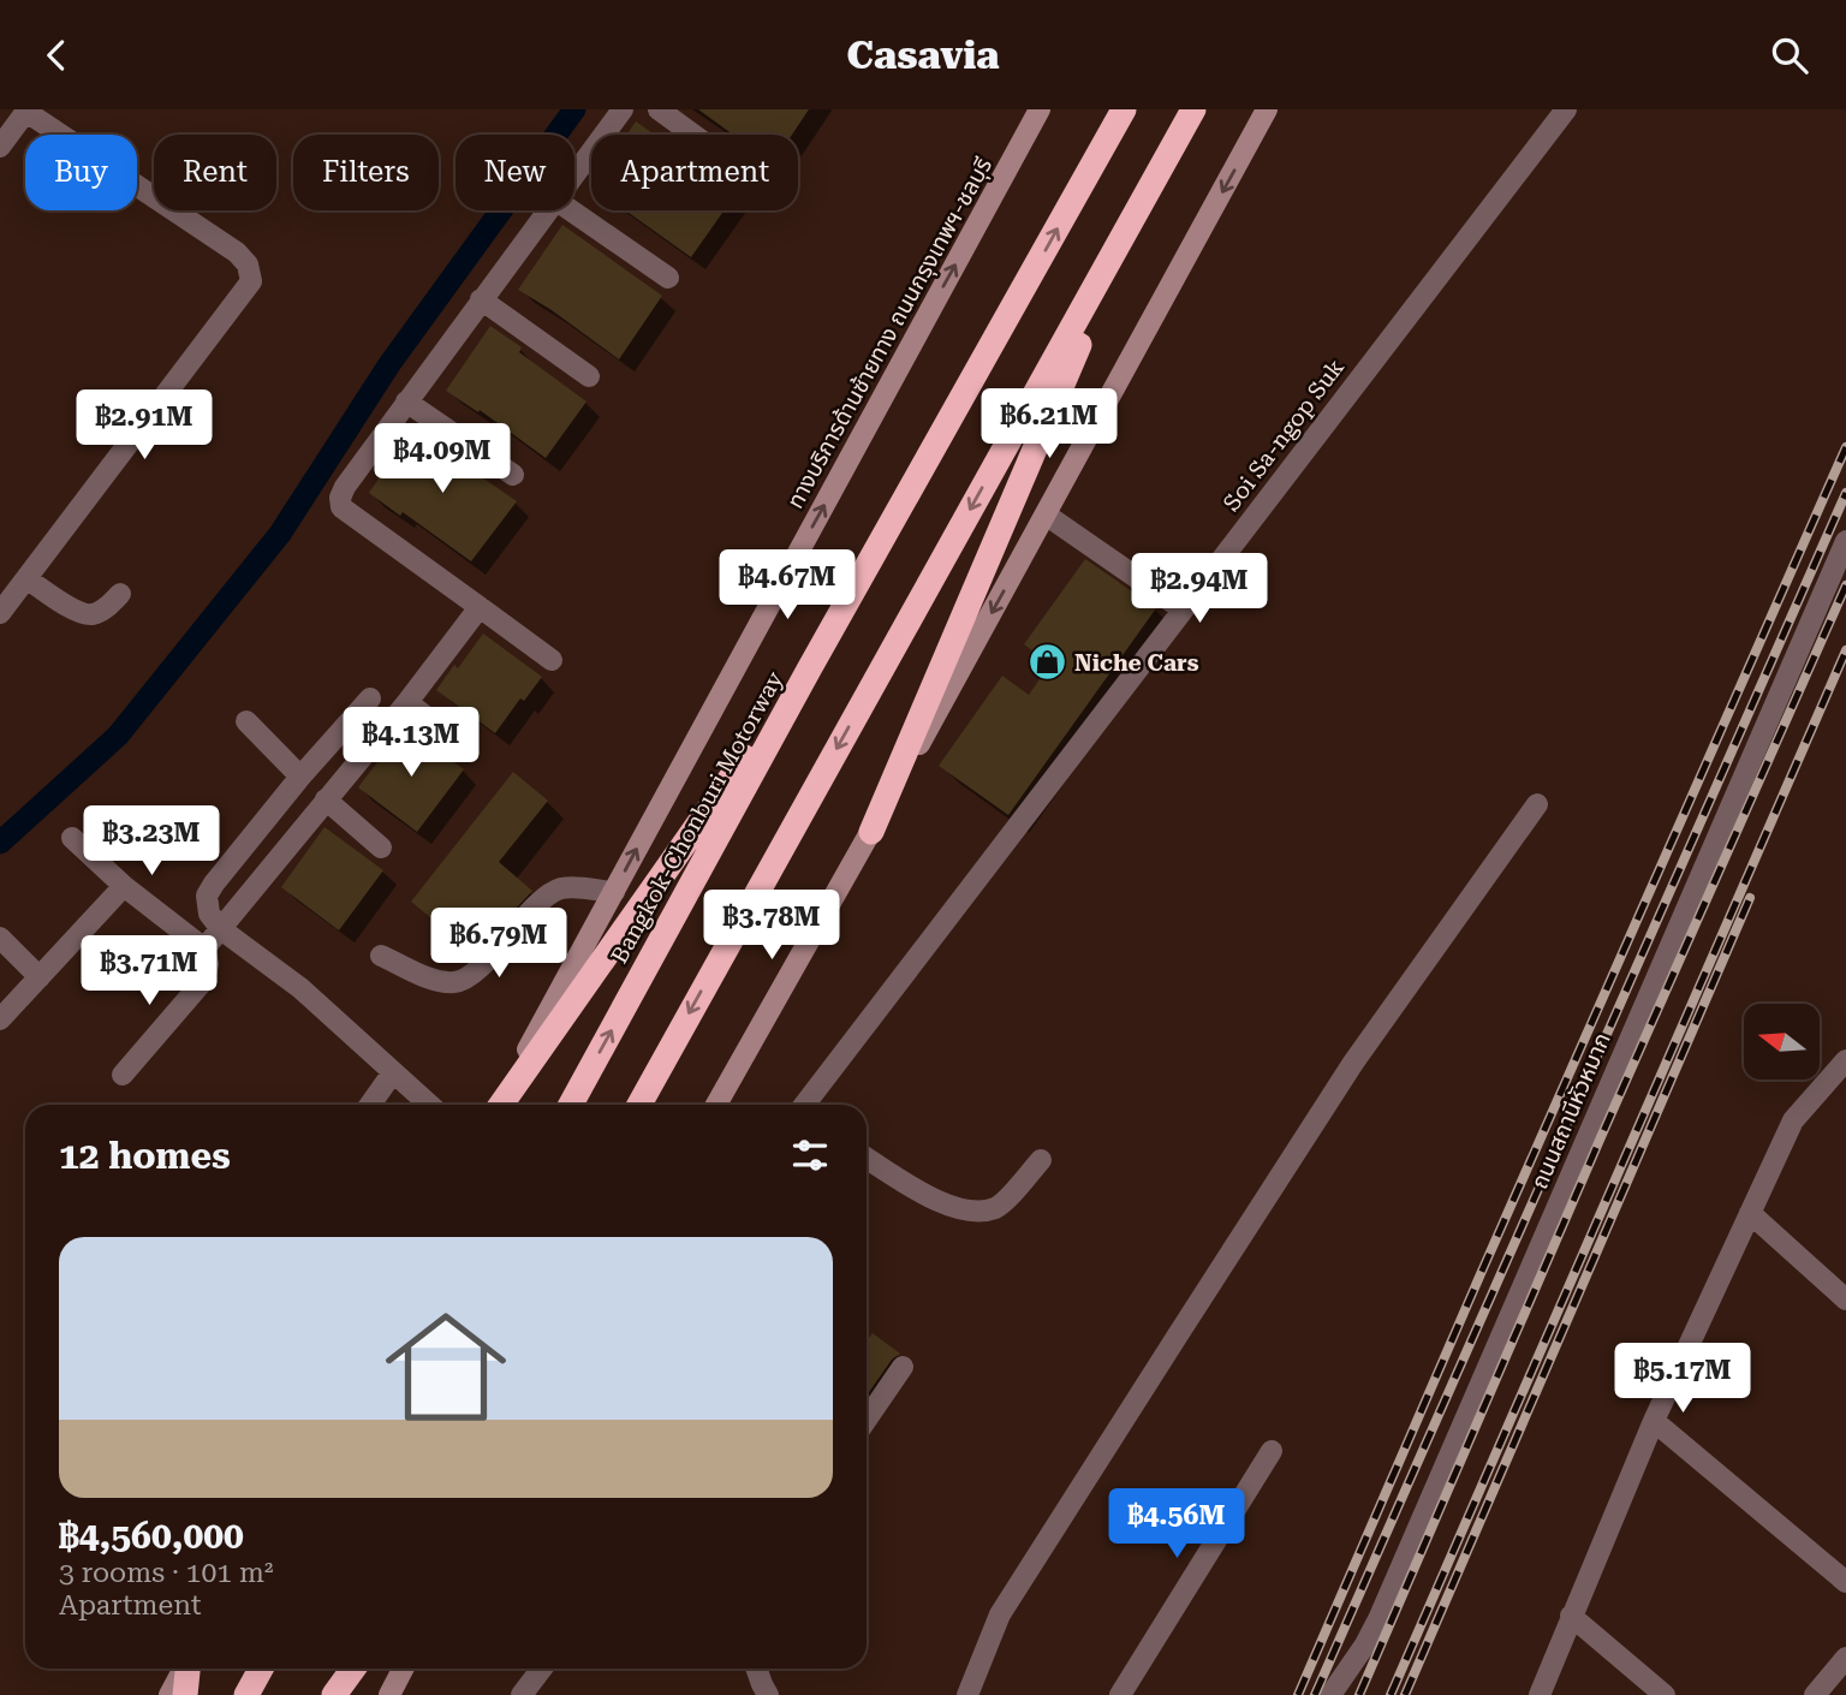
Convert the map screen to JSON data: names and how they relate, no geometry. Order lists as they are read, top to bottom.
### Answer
{
  "streets": {
    "highway": ["Bangkok-Chonburi Motorway"],
    "main road": ["ทางบริการด้านซ้ายทาง ถนนกรุงเทพฯ-ชลบุรี"],
    "street": ["Soi Sa-ngop Suk", "ถนนสถานีหัวหมาก"]
  },
  "one_way": ["ทางบริการด้านซ้ายทาง ถนนกรุงเทพฯ-ชลบุรี"],
  "places": {
    "shop": ["Niche Cars"]
  },
  "north": "left",
  "page": {
    "header": "Casavia",
    "chip": [
      "Buy",
      "Rent",
      "Filters",
      "New",
      "Apartment"
    ],
    "price": [
      "฿6.21M",
      "฿2.91M",
      "฿4.09M",
      "฿4.67M",
      "฿2.94M",
      "฿4.13M",
      "฿3.23M",
      "฿3.78M",
      "฿6.79M",
      "฿3.71M",
      "฿5.17M",
      "฿4.56M"
    ],
    "heading": "12 homes",
    "list": [
      {
        "name": "฿4,560,000",
        "note": "3 rooms · 101 m² · Apartment"
      }
    ]
  }
}
